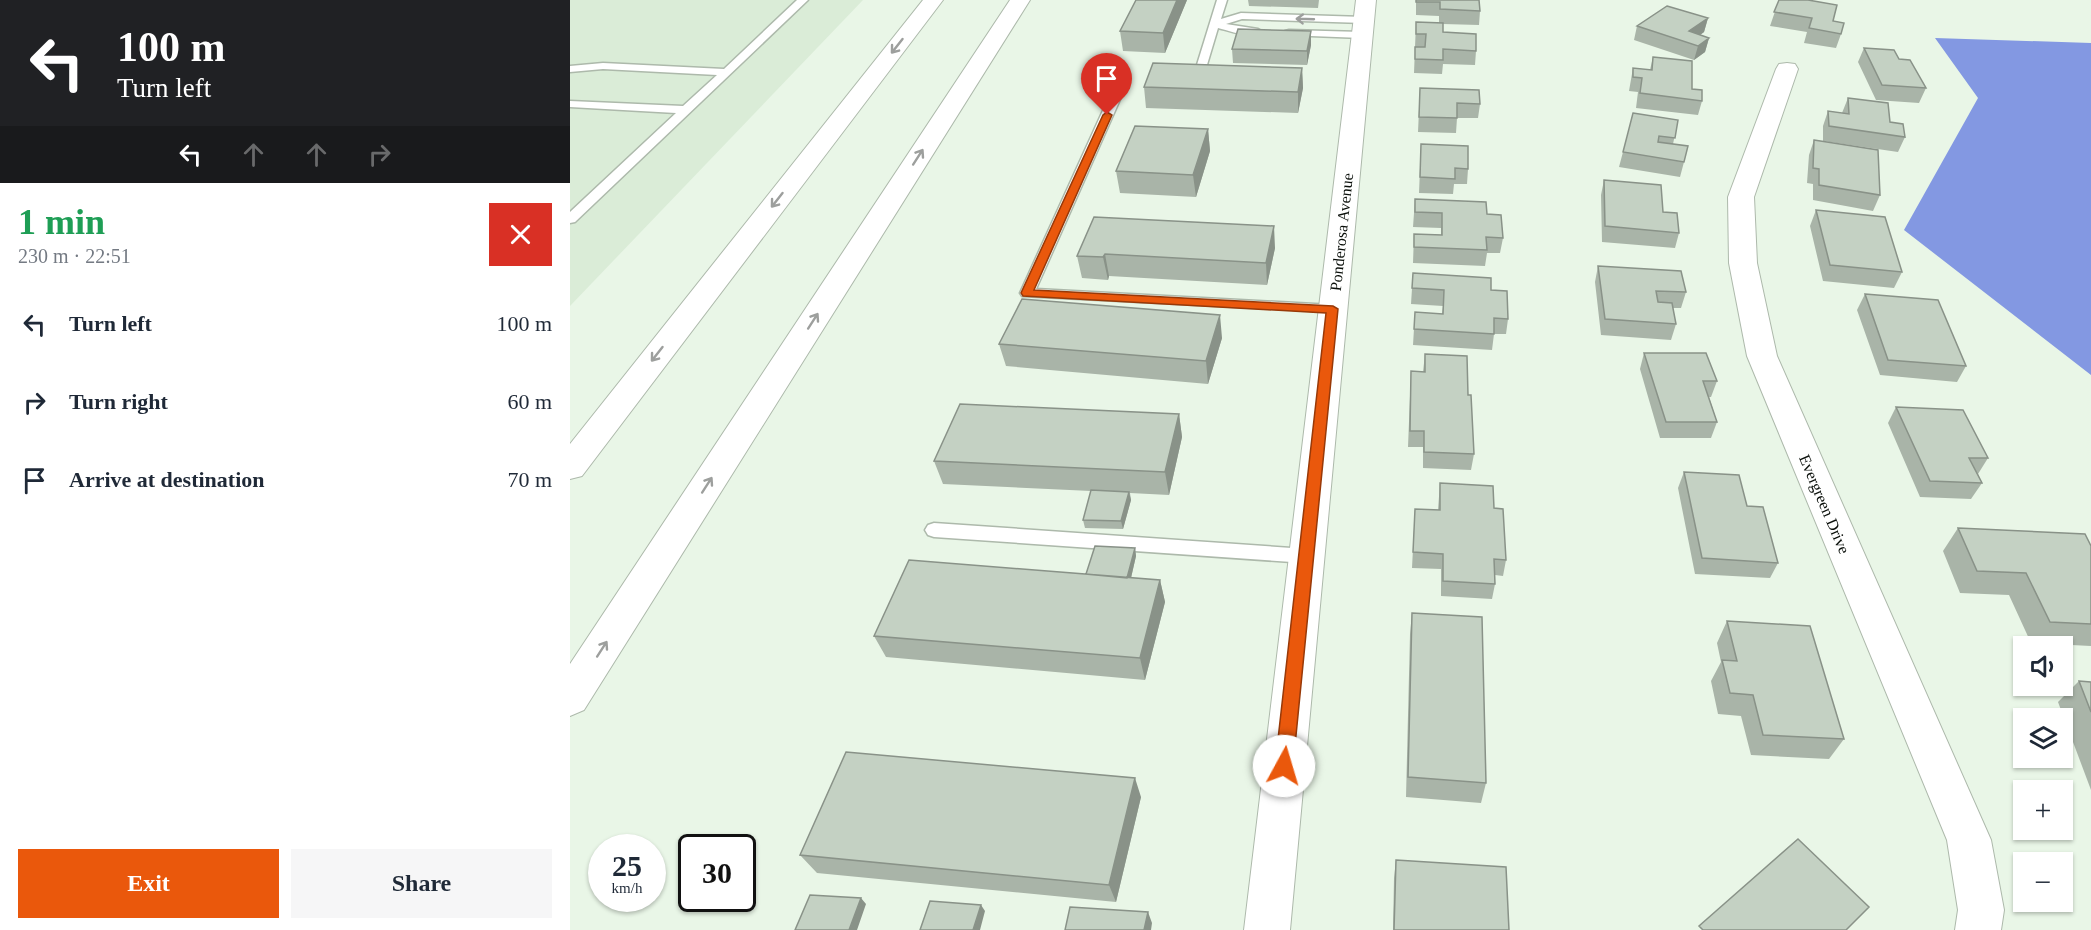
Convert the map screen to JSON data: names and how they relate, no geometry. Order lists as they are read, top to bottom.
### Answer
{
  "streets": {
    "main road": ["Ponderosa Avenue", "Evergreen Drive"]
  },
  "page": {
    "turn": ["100 m", "Turn left"],
    "heading": ["1 min", "230 m · 22:51"],
    "list": [
      {
        "name": "Turn left",
        "value": "100 m"
      },
      {
        "name": "Turn right",
        "value": "60 m"
      },
      {
        "name": "Arrive at destination",
        "value": "70 m"
      }
    ],
    "map_buttons": ["+", "−"],
    "speed": "25 km/h",
    "limit": "30",
    "buttons": ["Exit", "Share"]
  }
}
